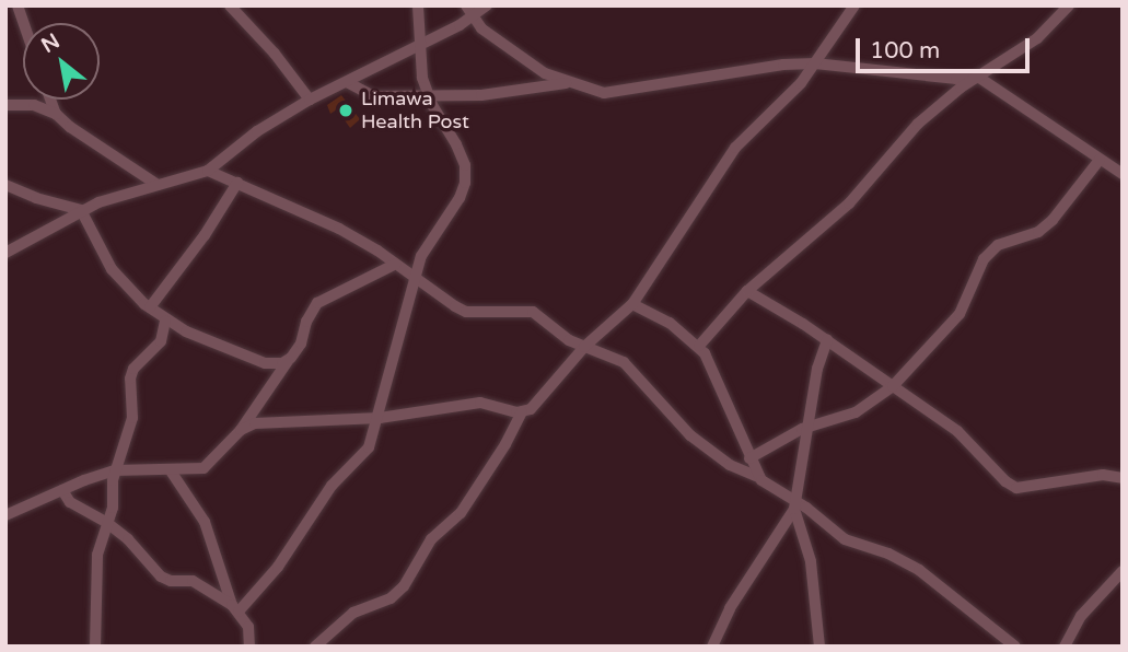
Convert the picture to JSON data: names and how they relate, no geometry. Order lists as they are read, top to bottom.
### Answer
{
  "places": ["Limawa Health Post"],
  "scale_bar": "100 m",
  "north": "top left"
}
